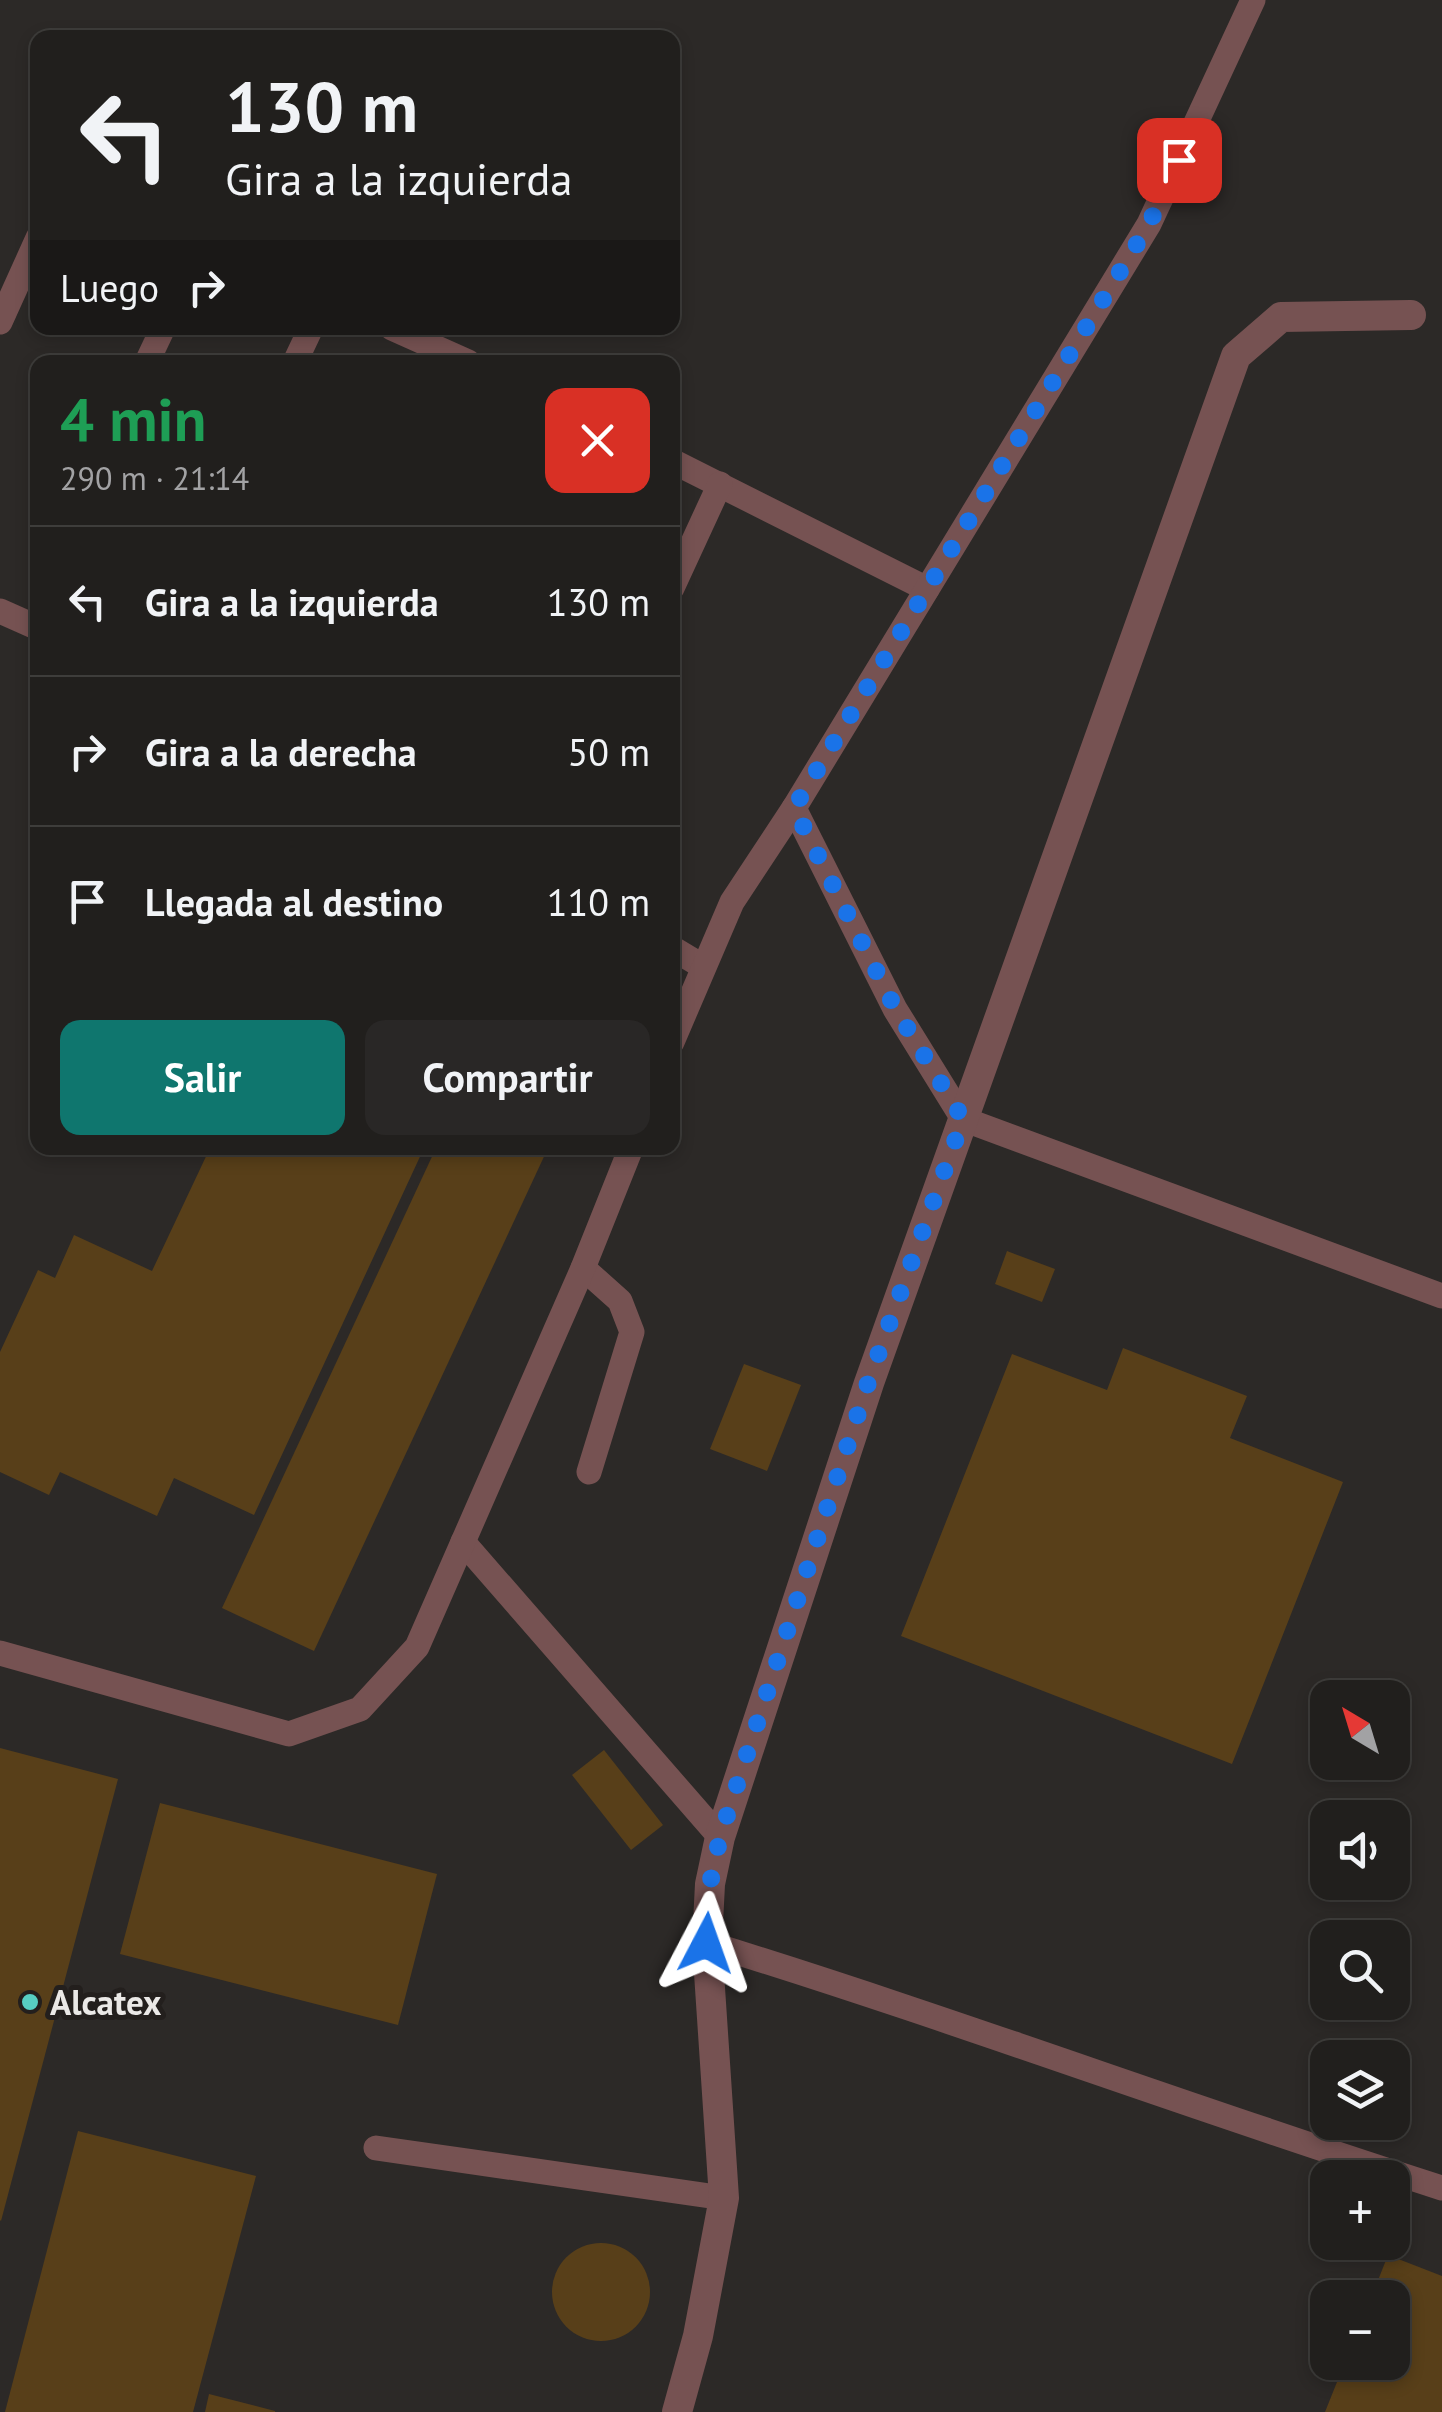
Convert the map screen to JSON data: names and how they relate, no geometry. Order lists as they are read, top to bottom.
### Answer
{
  "places": ["Alcatex"],
  "north": "top left",
  "page": {
    "turn": ["130 m", "Gira a la izquierda"],
    "then": "Luego",
    "heading": ["4 min", "290 m · 21:14"],
    "list": [
      {
        "name": "Gira a la izquierda",
        "value": "130 m"
      },
      {
        "name": "Gira a la derecha",
        "value": "50 m"
      },
      {
        "name": "Llegada al destino",
        "value": "110 m"
      }
    ],
    "buttons": ["Salir", "Compartir"],
    "map_buttons": ["+", "−"]
  }
}
